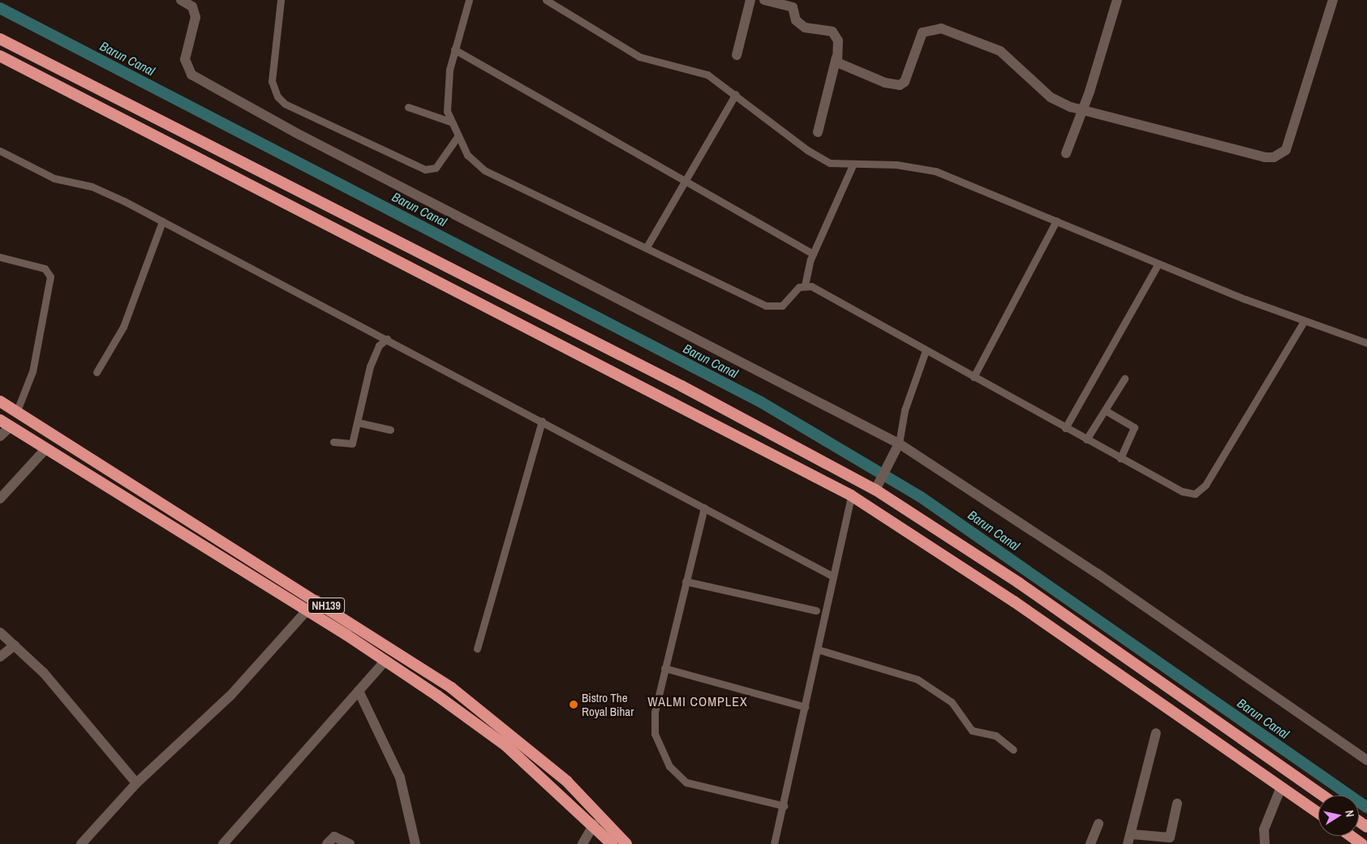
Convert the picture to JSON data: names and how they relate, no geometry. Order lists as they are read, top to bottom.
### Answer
{
  "streets": {
    "highway": ["NH139"]
  },
  "districts": ["WALMI COMPLEX"],
  "water": ["Barun Canal"],
  "places": ["Bistro The Royal Bihar"],
  "north": "right"
}
